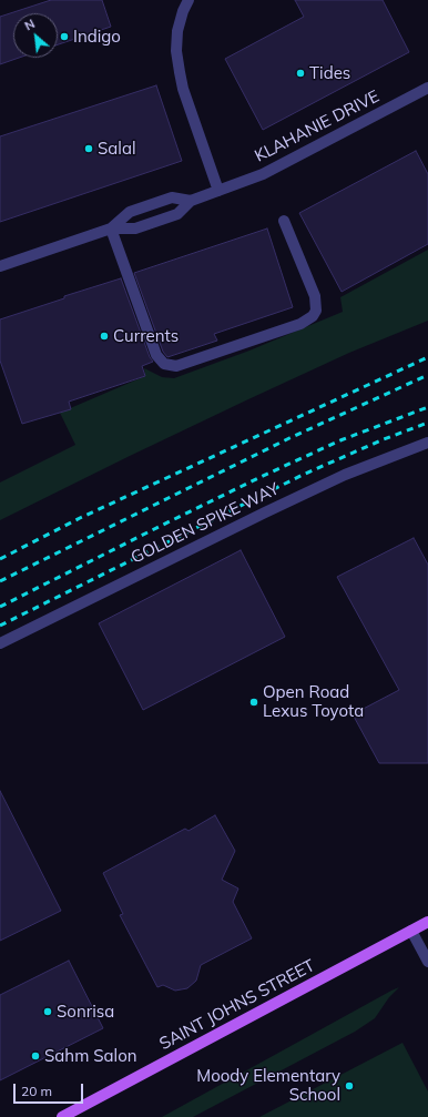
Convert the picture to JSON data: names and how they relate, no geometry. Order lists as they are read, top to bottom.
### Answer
{
  "streets": {
    "main road": ["SAINT JOHNS STREET"],
    "street": ["KLAHANIE DRIVE", "GOLDEN SPIKE WAY"]
  },
  "places": [
    "Indigo",
    "Tides",
    "Salal",
    "Currents",
    "Open Road Lexus Toyota",
    "Sonrisa",
    "Sahm Salon",
    "Moody Elementary School"
  ],
  "scale_bar": "20 m",
  "north": "top left"
}
